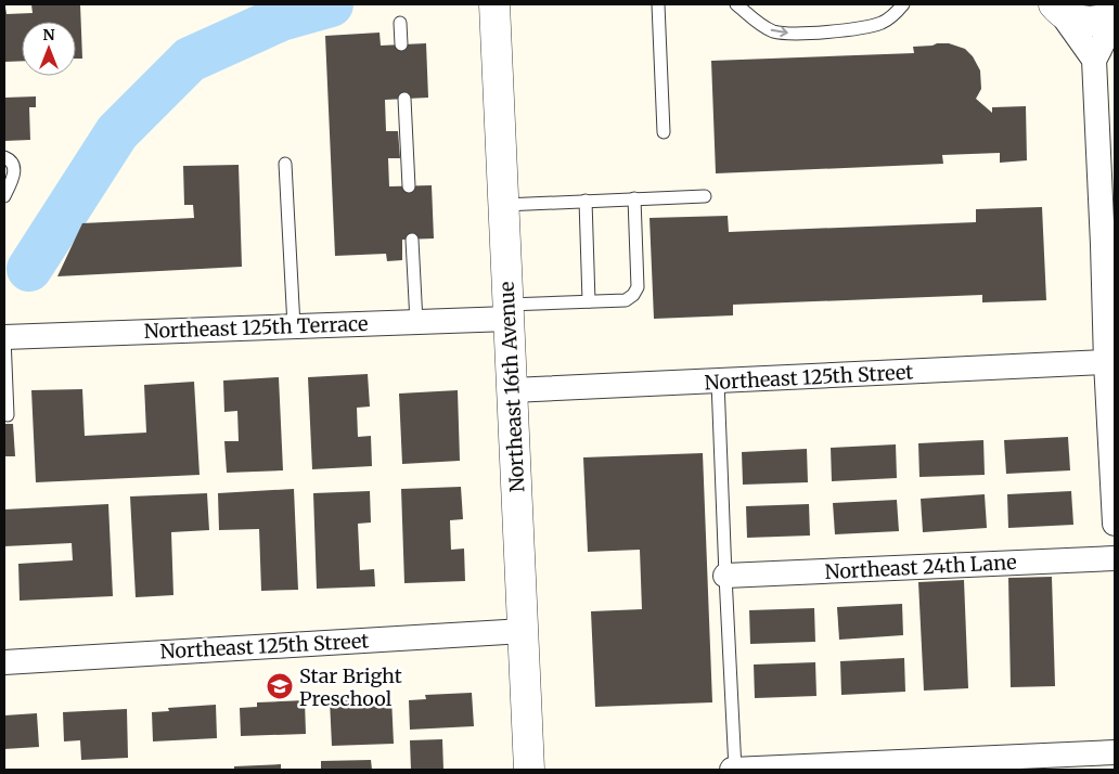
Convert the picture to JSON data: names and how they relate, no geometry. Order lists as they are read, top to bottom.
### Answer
{
  "streets": {
    "street": [
      "Northeast 125th Terrace",
      "Northeast 125th Street",
      "Northeast 16th Avenue",
      "Northeast 24th Lane"
    ]
  },
  "crossings": [
    ["Northeast 125th Terrace", "Northeast 16th Avenue"],
    ["Northeast 125th Street", "Northeast 16th Avenue"]
  ],
  "places": {
    "school or university": ["Star Bright Preschool"]
  },
  "north": "top"
}
